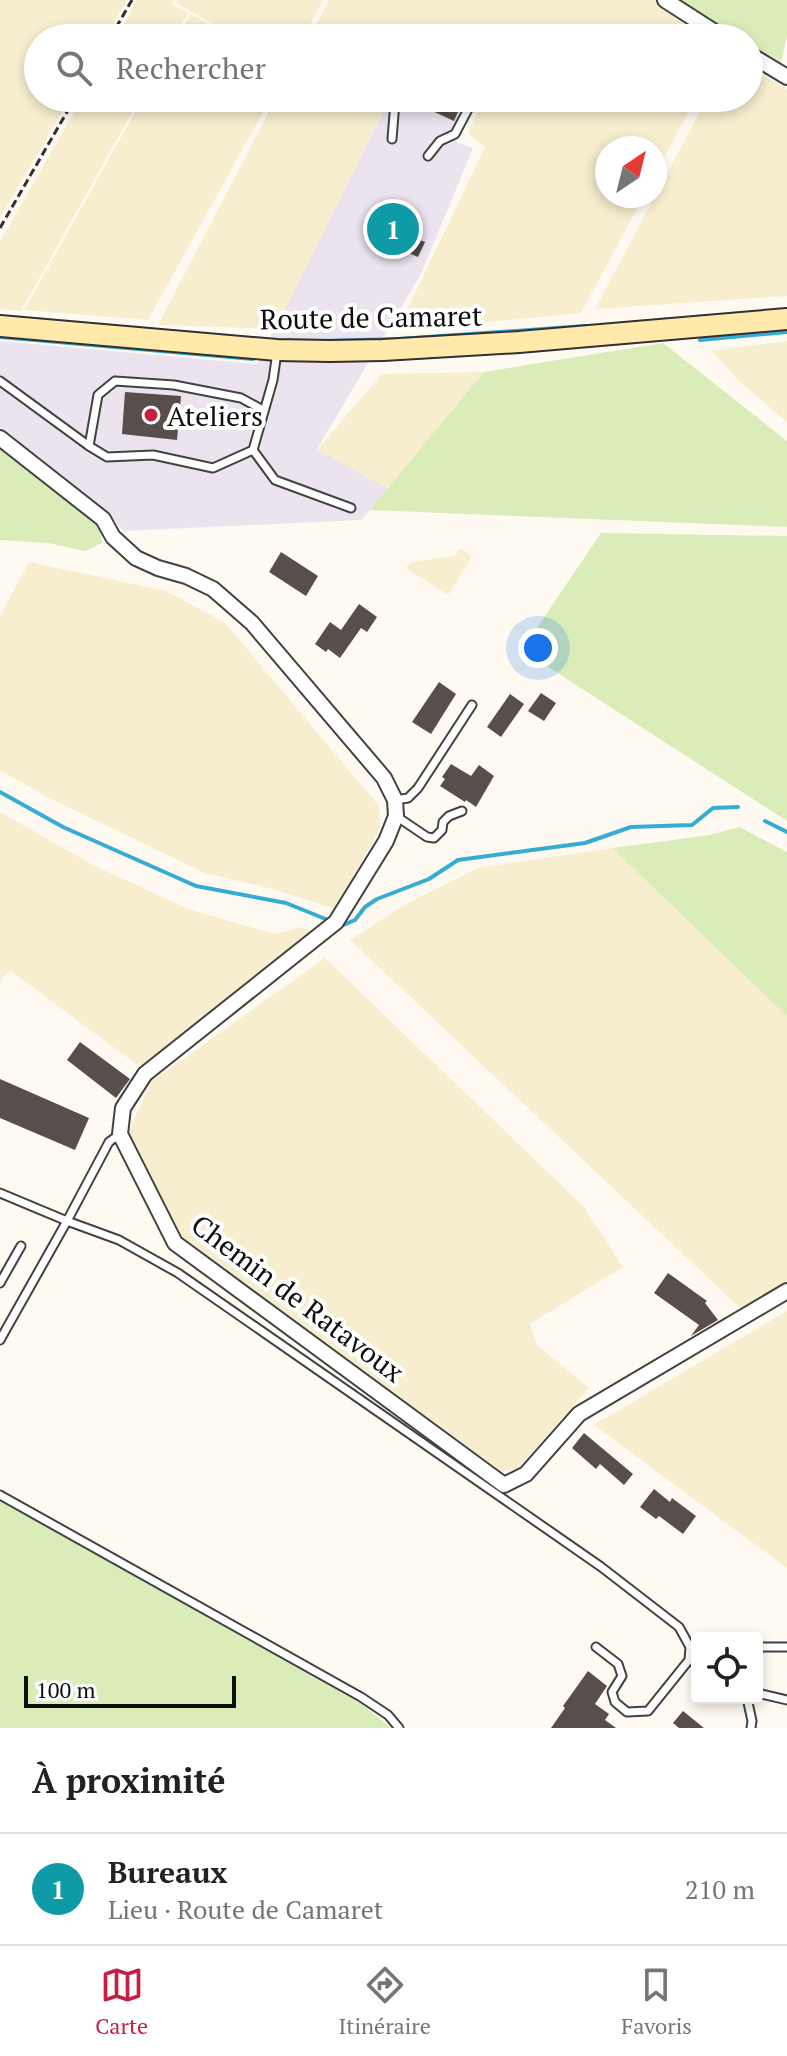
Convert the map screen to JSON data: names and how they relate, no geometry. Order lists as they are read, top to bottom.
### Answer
{
  "streets": {
    "main road": ["Route de Camaret"],
    "street": ["Chemin de Ratavoux"]
  },
  "places": ["Ateliers"],
  "scale_bar": "100 m",
  "north": "top right",
  "page": {
    "search": "Rechercher",
    "pins": "1",
    "scale": "100 m",
    "heading": "À proximité",
    "list": [
      {
        "mark": "1",
        "name": "Bureaux",
        "note": "Lieu · Route de Camaret",
        "value": "210 m"
      }
    ],
    "nav": ["Carte", "Itinéraire", "Favoris"]
  }
}
